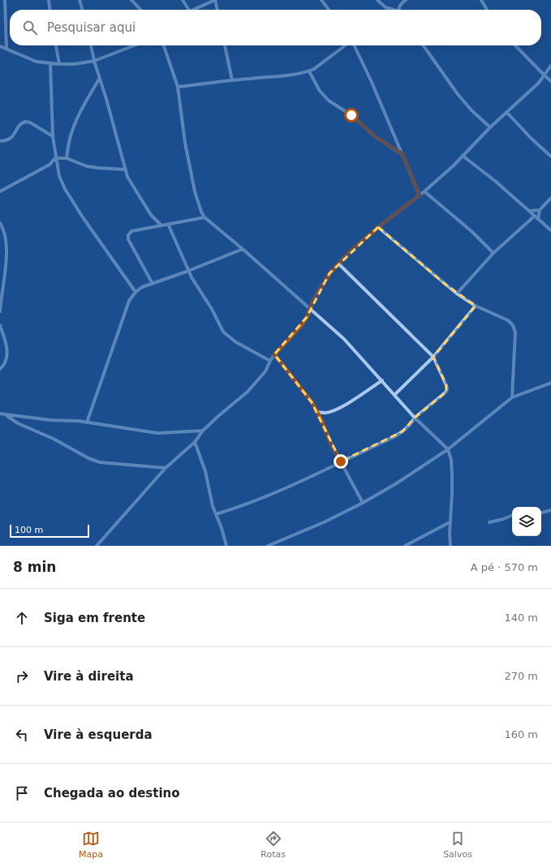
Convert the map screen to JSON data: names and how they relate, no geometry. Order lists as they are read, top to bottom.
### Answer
{
  "scale_bar": "100 m",
  "page": {
    "search": "Pesquisar aqui",
    "scale": "100 m",
    "heading": ["8 min", "A pé · 570 m"],
    "list": [
      ["Siga em frente", "140 m"],
      ["Vire à direita", "270 m"],
      ["Vire à esquerda", "160 m"],
      "Chegada ao destino"
    ],
    "nav": ["Mapa", "Rotas", "Salvos"]
  }
}
